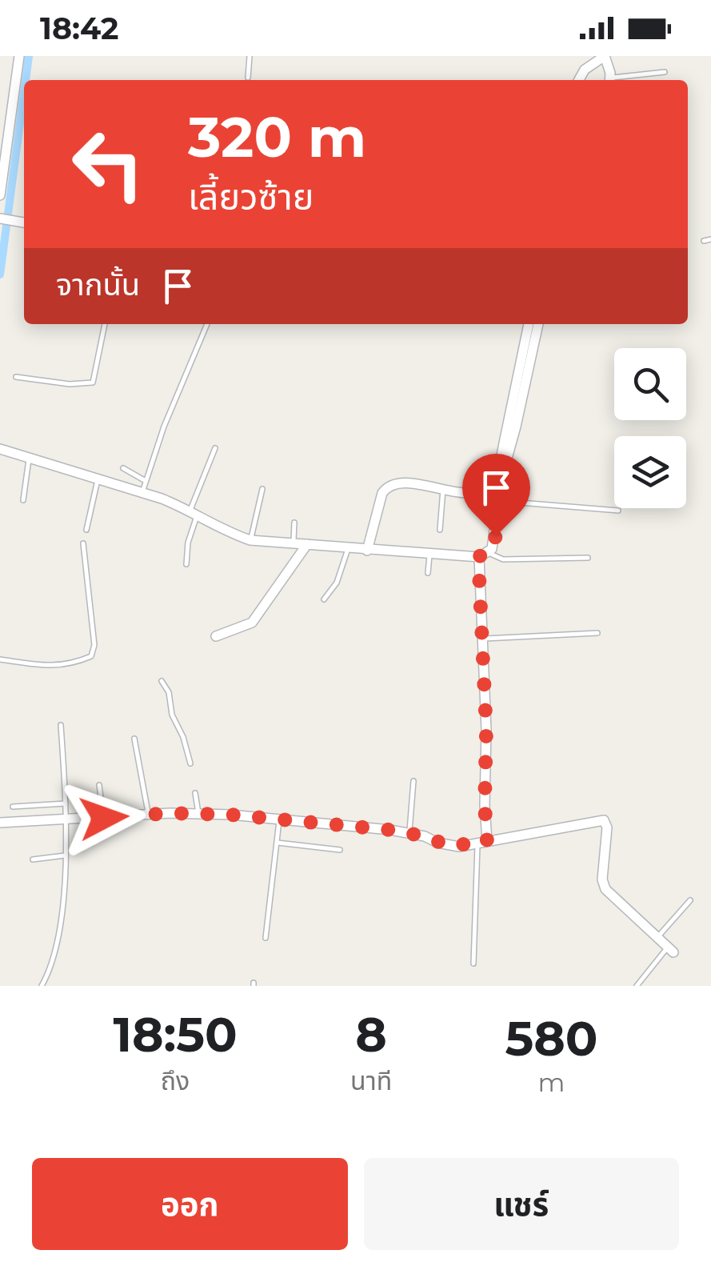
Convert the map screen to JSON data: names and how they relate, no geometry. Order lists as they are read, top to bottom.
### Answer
{
  "page": {
    "status": "18:42",
    "turn": ["320 m", "เลี้ยวซ้าย"],
    "then": "จากนั้น",
    "eta": [
      "18:50",
      "ถึง",
      "8",
      "นาที",
      "580",
      "m"
    ],
    "buttons": ["ออก", "แชร์"]
  }
}
